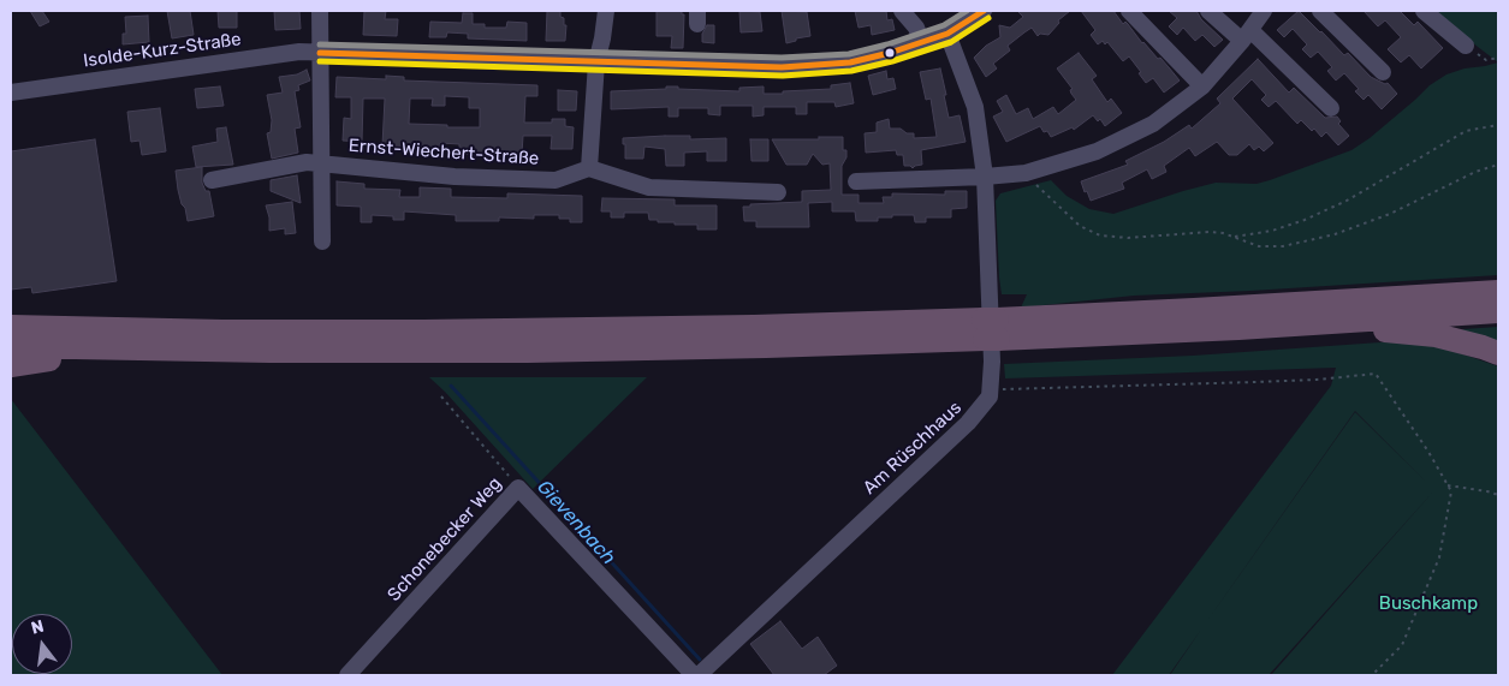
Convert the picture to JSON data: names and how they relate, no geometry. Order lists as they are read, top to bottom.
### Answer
{
  "streets": {
    "street": [
      "Isolde-Kurz-Straße",
      "Ernst-Wiechert-Straße",
      "Am Rüschhaus",
      "Schonebecker Weg"
    ]
  },
  "water": ["Gievenbach"],
  "parks": ["Buschkamp"],
  "north": "top"
}
